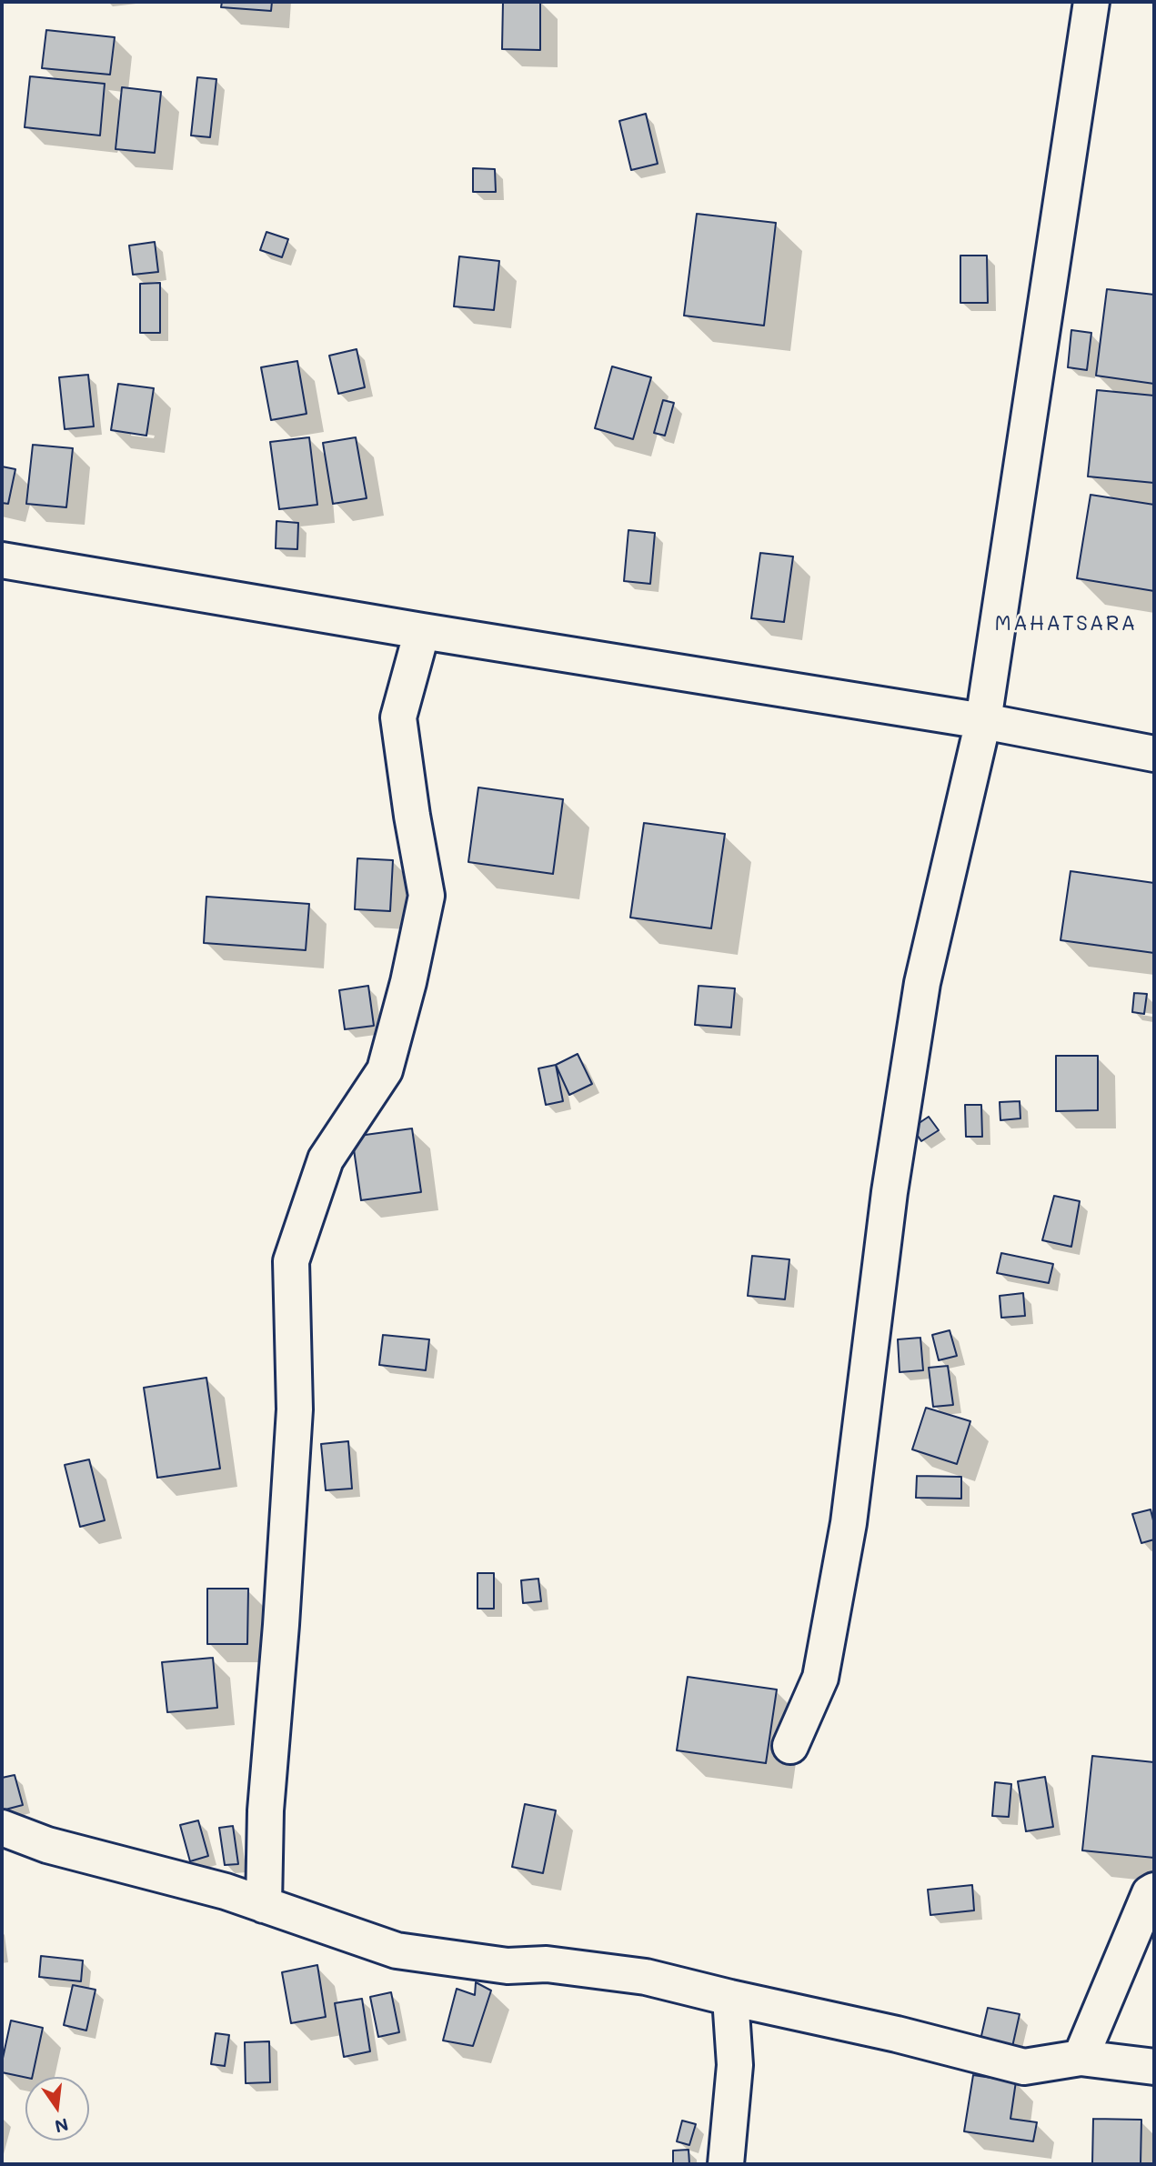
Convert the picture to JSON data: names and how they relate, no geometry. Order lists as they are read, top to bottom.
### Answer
{
  "districts": ["MAHATSARA"],
  "north": "bottom"
}
